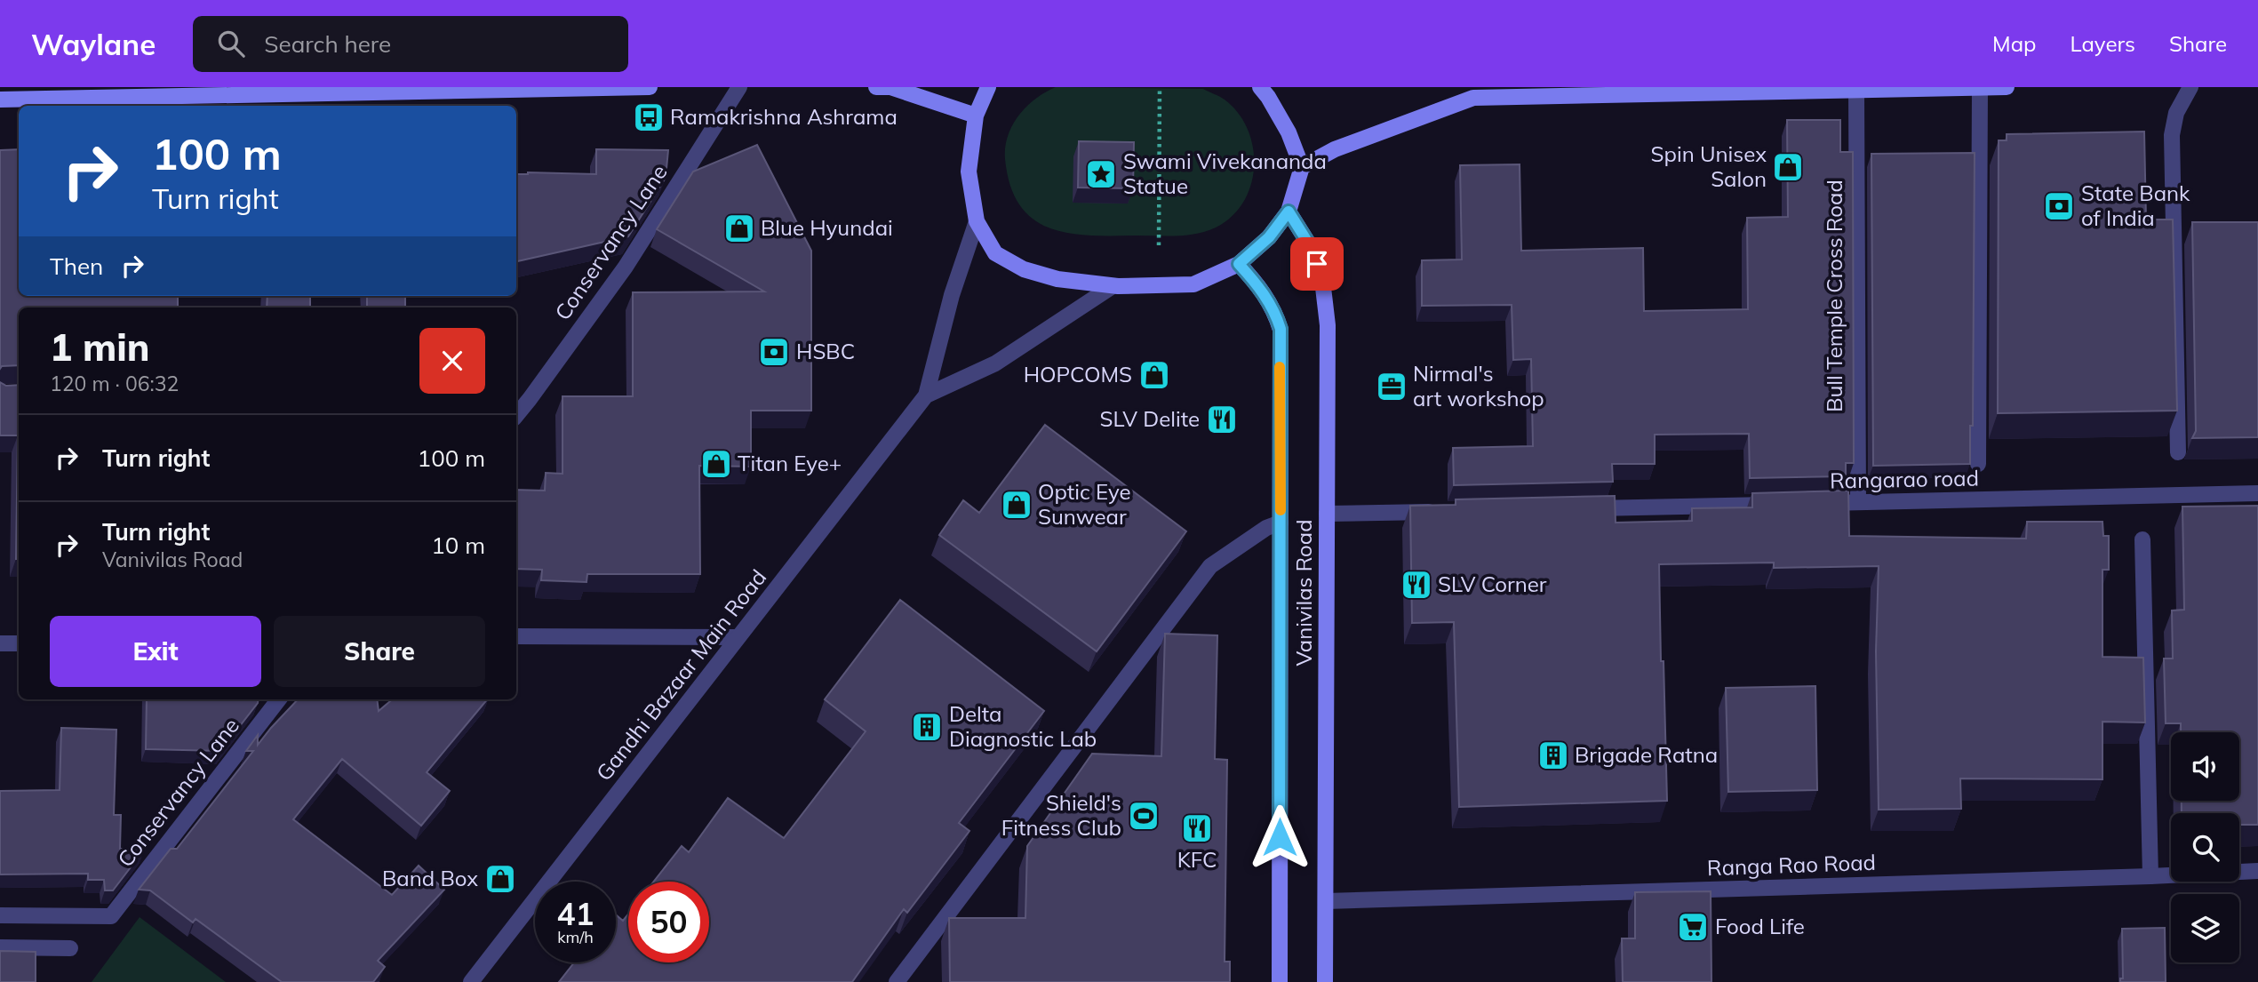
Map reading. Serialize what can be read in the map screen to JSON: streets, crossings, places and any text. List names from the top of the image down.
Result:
{
  "streets": {
    "main road": ["Vanivilas Road"],
    "street": [
      "Conservancy Lane",
      "Bull Temple Cross Road",
      "Rangarao road",
      "Gandhi Bazaar Main Road",
      "Ranga Rao Road"
    ]
  },
  "crossings": [
    ["Bull Temple Cross Road", "Rangarao road"],
    ["Vanivilas Road", "Ranga Rao Road"]
  ],
  "places": {
    "bus stop": ["Ramakrishna Ashrama"],
    "shop": [
      "Spin Unisex Salon",
      "Blue Hyundai",
      "HOPCOMS",
      "Titan Eye+",
      "Optic Eye Sunwear",
      "Band Box"
    ],
    "place": ["Swami Vivekananda Statue"],
    "bank": ["State Bank of India", "HSBC"],
    "office": ["Nirmal's art workshop"],
    "restaurant": ["SLV Delite", "SLV Corner", "KFC"],
    "building": ["Delta Diagnostic Lab", "Brigade Ratna"],
    "sports": ["Shield's Fitness Club"],
    "supermarket": ["Food Life"]
  },
  "page": {
    "header": "Waylane",
    "search": "Search here",
    "nav": ["Map", "Layers", "Share"],
    "turn": ["100 m", "Turn right"],
    "then": "Then",
    "heading": ["1 min", "120 m · 06:32"],
    "list": [
      {
        "name": "Turn right",
        "value": "100 m"
      },
      {
        "name": "Turn right",
        "note": "Vanivilas Road",
        "value": "10 m"
      }
    ],
    "buttons": ["Exit", "Share"],
    "speed": "41 km/h",
    "limit": "50"
  }
}
